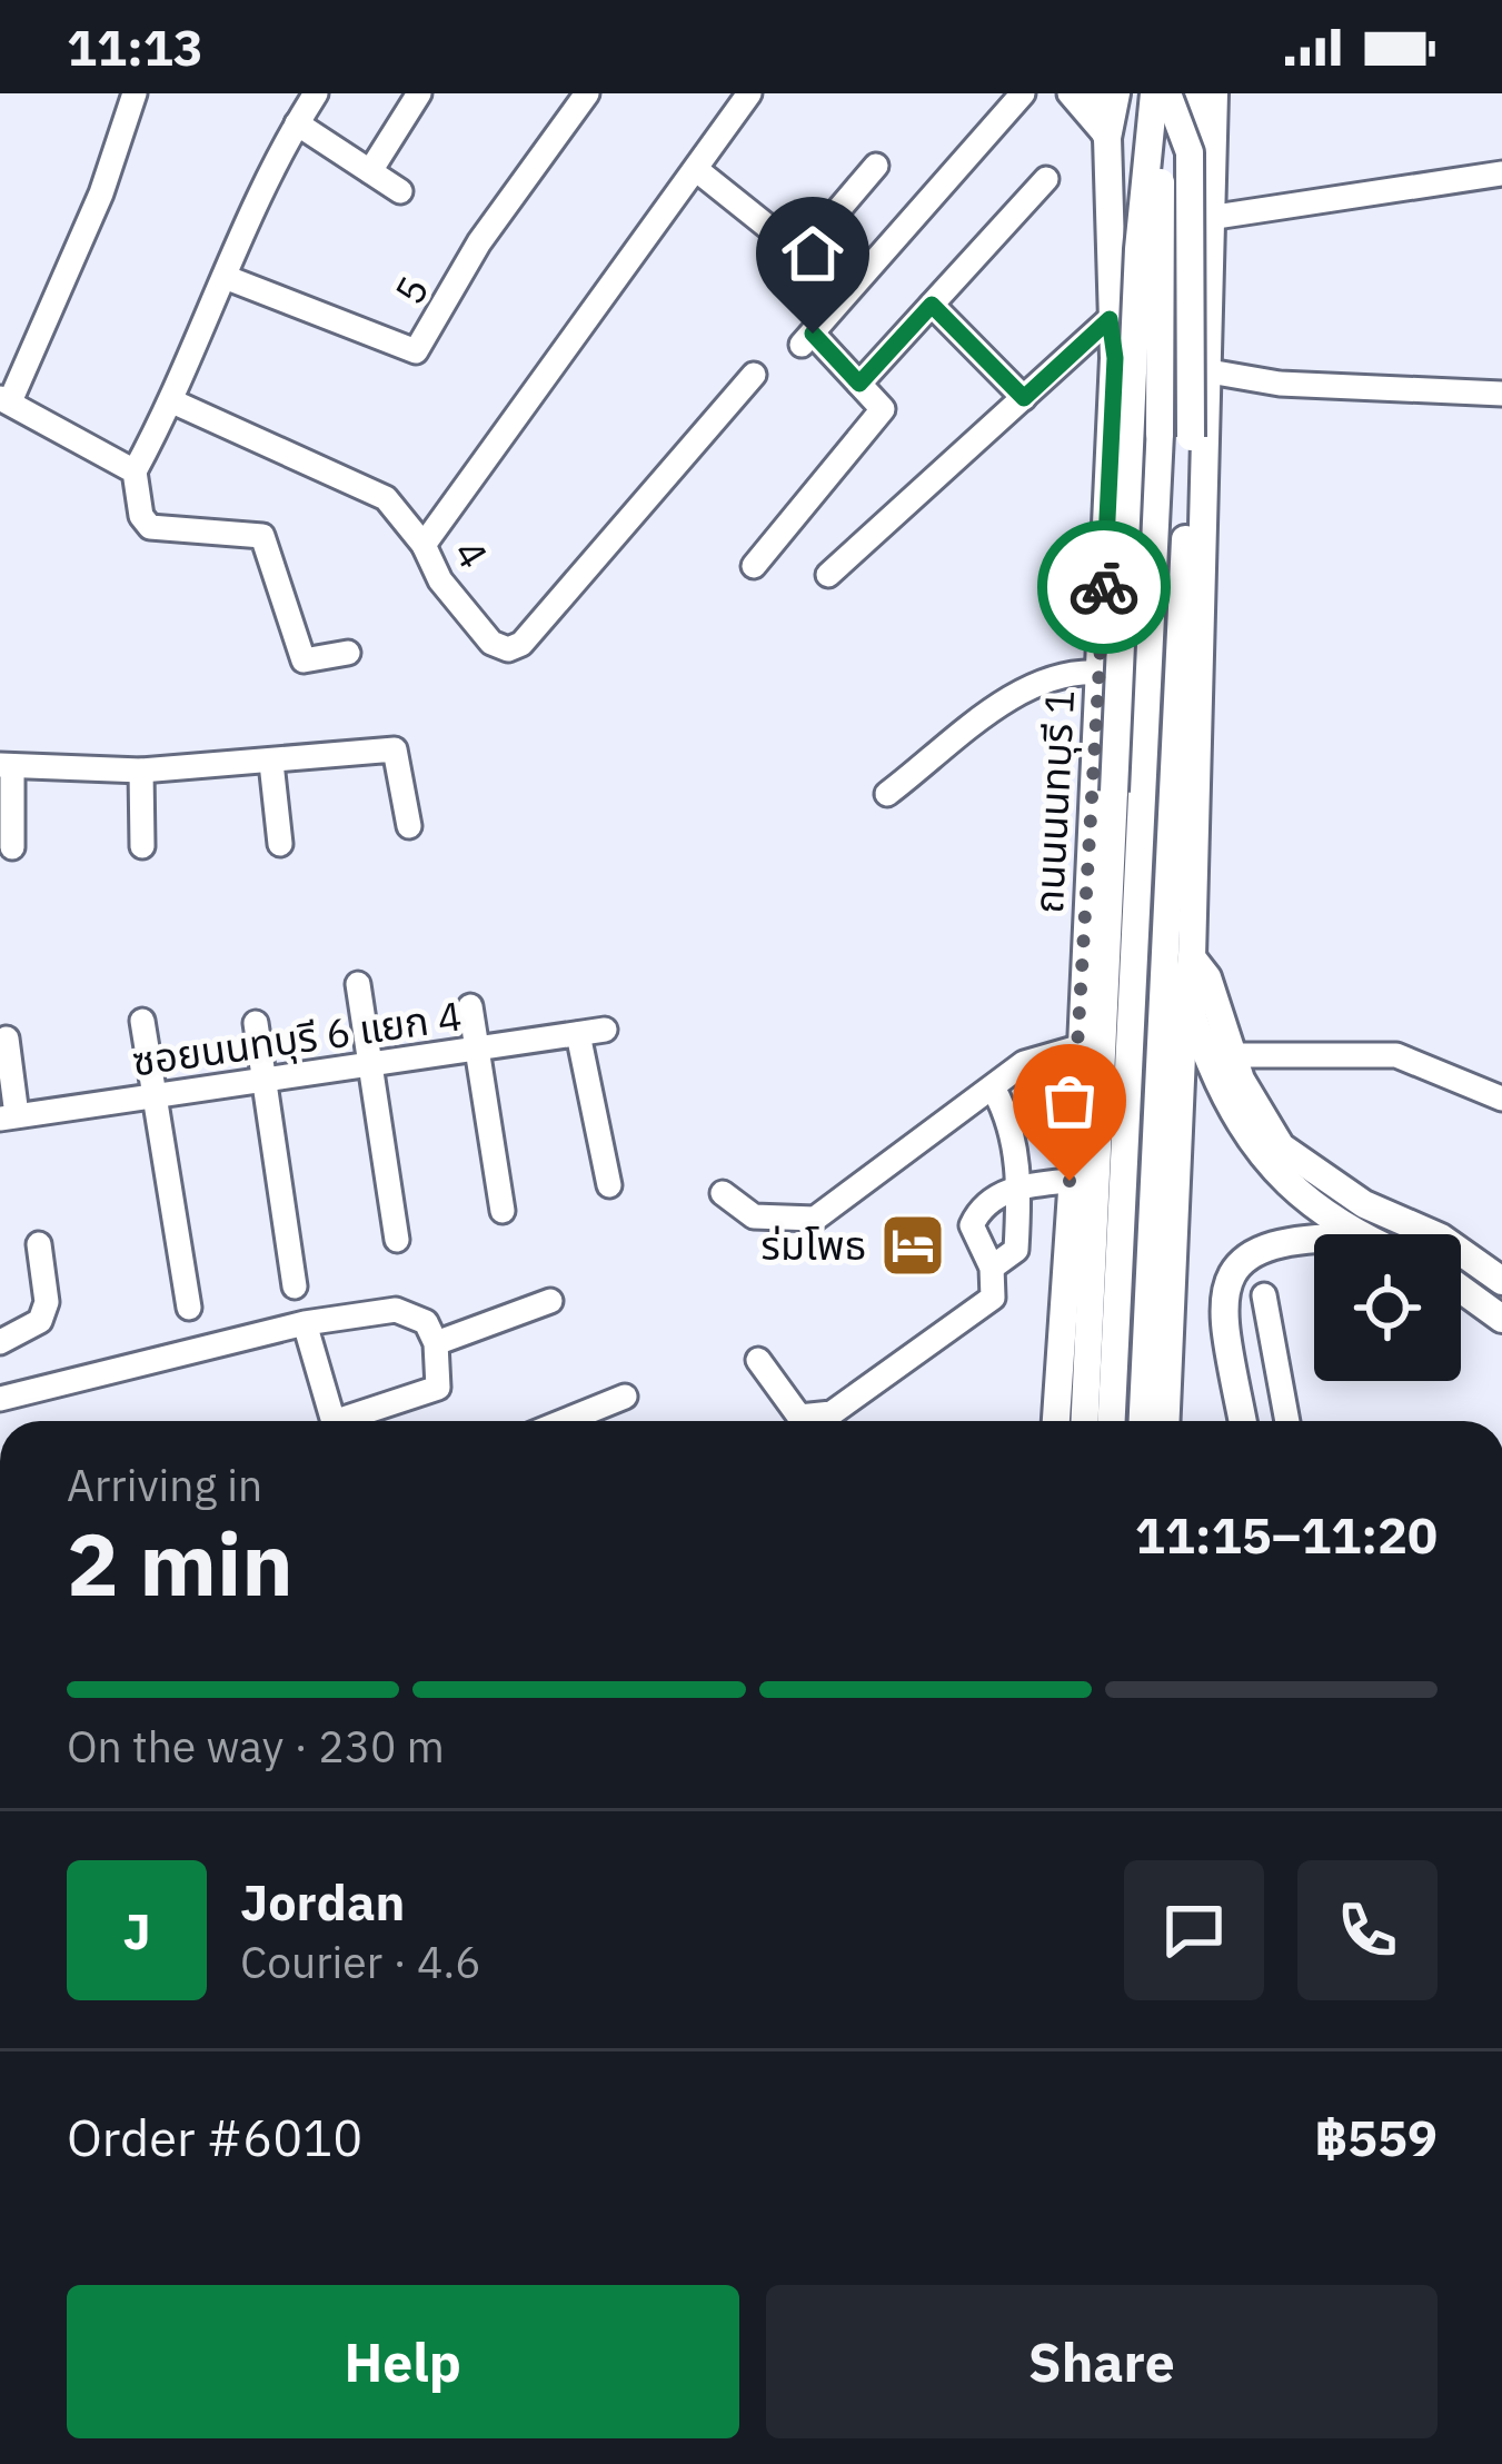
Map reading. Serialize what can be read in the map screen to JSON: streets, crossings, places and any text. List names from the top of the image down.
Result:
{
  "streets": {
    "main road": ["ถนนนนทบุรี 1"],
    "street": ["5", "4", "ซอยนนทบุรี 6 แยก 4"]
  },
  "places": {
    "hotel": ["ร่มโพธ"]
  },
  "page": {
    "status": "11:13",
    "heading": ["2 min", "Arriving in", "11:15–11:20"],
    "panel": [
      "Jordan",
      "Courier · 4.6",
      "Order #6010",
      "฿559"
    ],
    "bar": "On the way · 230 m",
    "round": "J",
    "buttons": ["Help", "Share"]
  }
}
